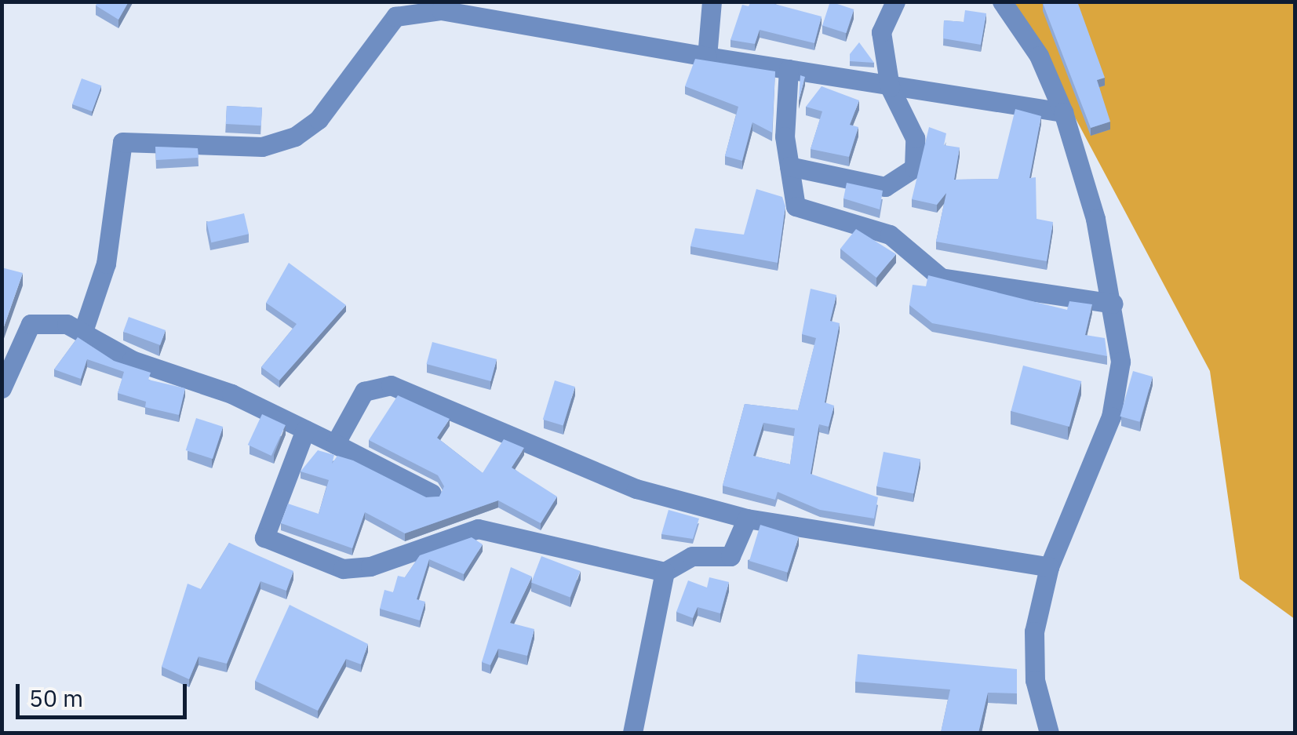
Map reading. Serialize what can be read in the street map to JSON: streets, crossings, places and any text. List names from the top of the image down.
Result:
{
  "scale_bar": "50 m"
}
